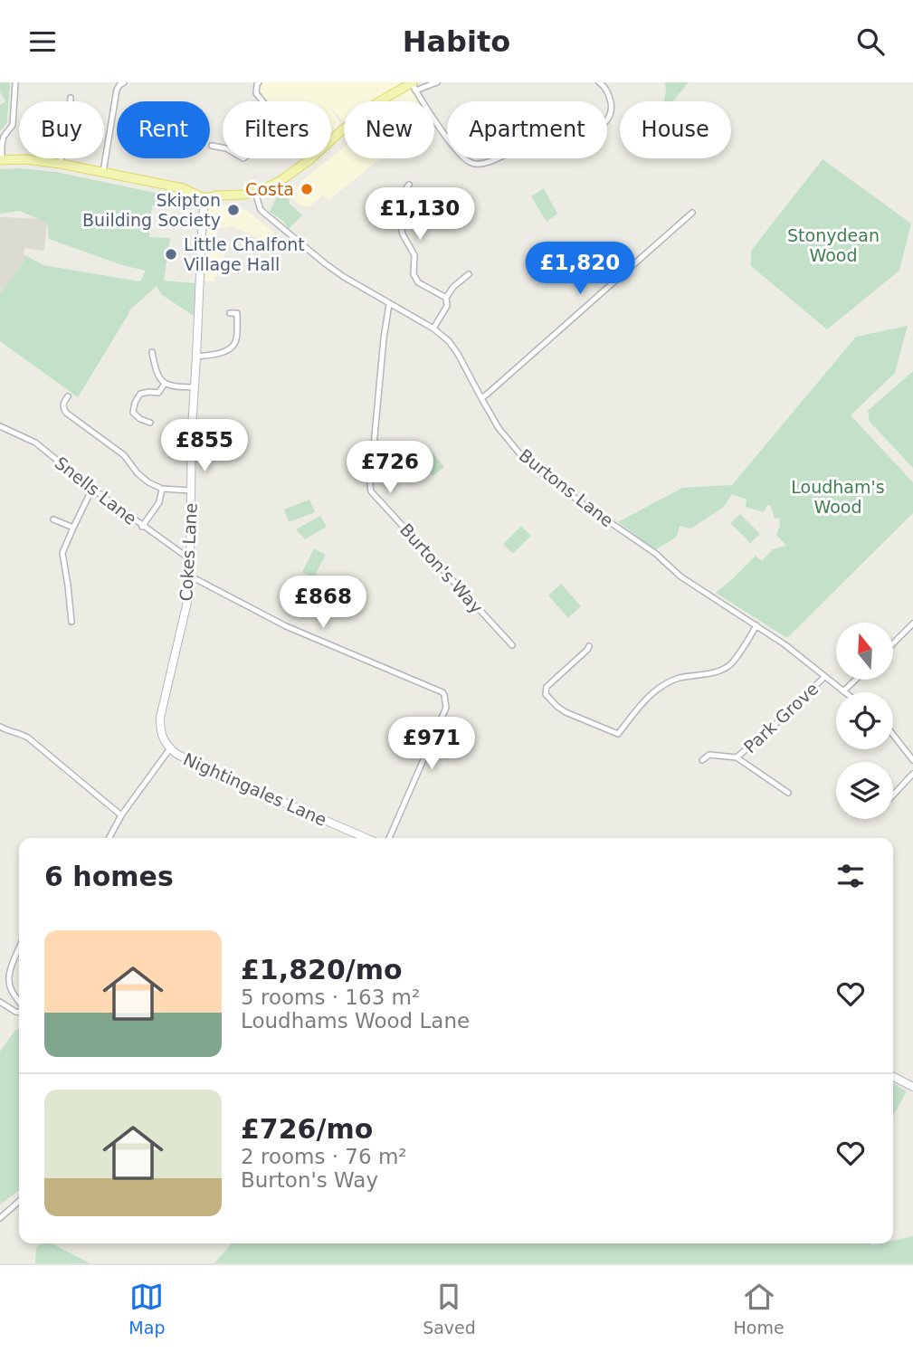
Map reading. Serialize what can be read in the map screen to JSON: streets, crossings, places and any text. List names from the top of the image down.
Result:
{
  "streets": {
    "main road": ["Cokes Lane", "Nightingales Lane"],
    "street": [
      "Burtons Lane",
      "Snells Lane",
      "Burton's Way",
      "Park Grove"
    ]
  },
  "crossings": [
    ["Burtons Lane", "Burton's Way"],
    ["Burtons Lane", "Park Grove"],
    ["Snells Lane", "Cokes Lane"],
    ["Cokes Lane", "Nightingales Lane"]
  ],
  "parks": ["Stonydean Wood", "Loudham's Wood"],
  "places": ["Costa", "Skipton Building Society", "Little Chalfont Village Hall"],
  "north": "top",
  "page": {
    "header": "Habito",
    "chip": [
      "Buy",
      "Rent",
      "Filters",
      "New",
      "Apartment",
      "House"
    ],
    "price": [
      "£1,130",
      "£1,820",
      "£855",
      "£726",
      "£868",
      "£971"
    ],
    "heading": "6 homes",
    "list": [
      {
        "name": "£1,820/mo",
        "note": "5 rooms · 163 m² · Loudhams Wood Lane"
      },
      {
        "name": "£726/mo",
        "note": "2 rooms · 76 m² · Burton's Way"
      }
    ],
    "tabs": ["Map", "Saved", "Home"]
  }
}
